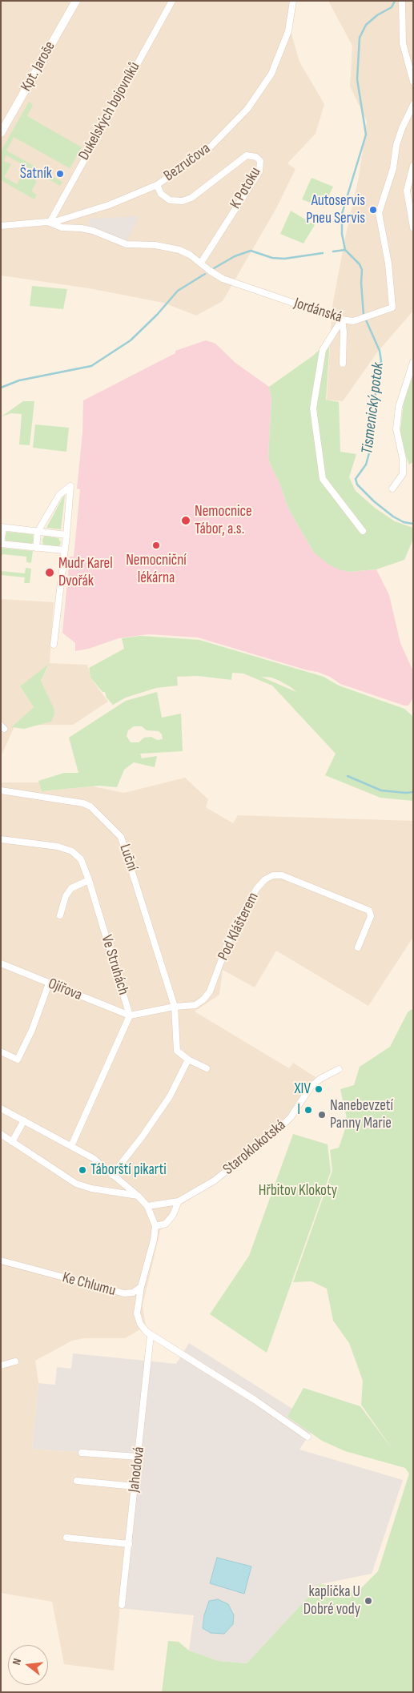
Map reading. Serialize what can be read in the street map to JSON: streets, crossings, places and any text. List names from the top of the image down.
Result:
{
  "streets": {
    "street": [
      "Kpt. Jaroše",
      "Dukelských bojovníků",
      "Bezručova",
      "K Potoku",
      "Jordánská",
      "Luční",
      "Pod Klášterem",
      "Ve Struhách",
      "Ojířova",
      "Staroklokotská",
      "Ke Chlumu",
      "Jahodová"
    ]
  },
  "crossings": [
    ["Dukelských bojovníků", "Bezručova"],
    ["Dukelských bojovníků", "Jordánská"],
    ["Bezručova", "K Potoku"],
    ["Bezručova", "Jordánská"],
    ["K Potoku", "Jordánská"],
    ["Luční", "Pod Klášterem"],
    ["Pod Klášterem", "Ve Struhách"],
    ["Pod Klášterem", "Ojířova"],
    ["Ve Struhách", "Ojířova"]
  ],
  "water": ["Tismenický potok"],
  "parks": ["Hřbitov Klokoty"],
  "places": [
    "Šatník",
    "Autoservis Pneu Servis",
    "Nemocnice Tábor, a.s.",
    "Nemocniční lékárna",
    "Mudr Karel Dvořák",
    "XIV",
    "I",
    "Nanebevzetí Panny Marie",
    "Táborští pikarti",
    "kaplička U Dobré vody"
  ],
  "north": "left"
}
